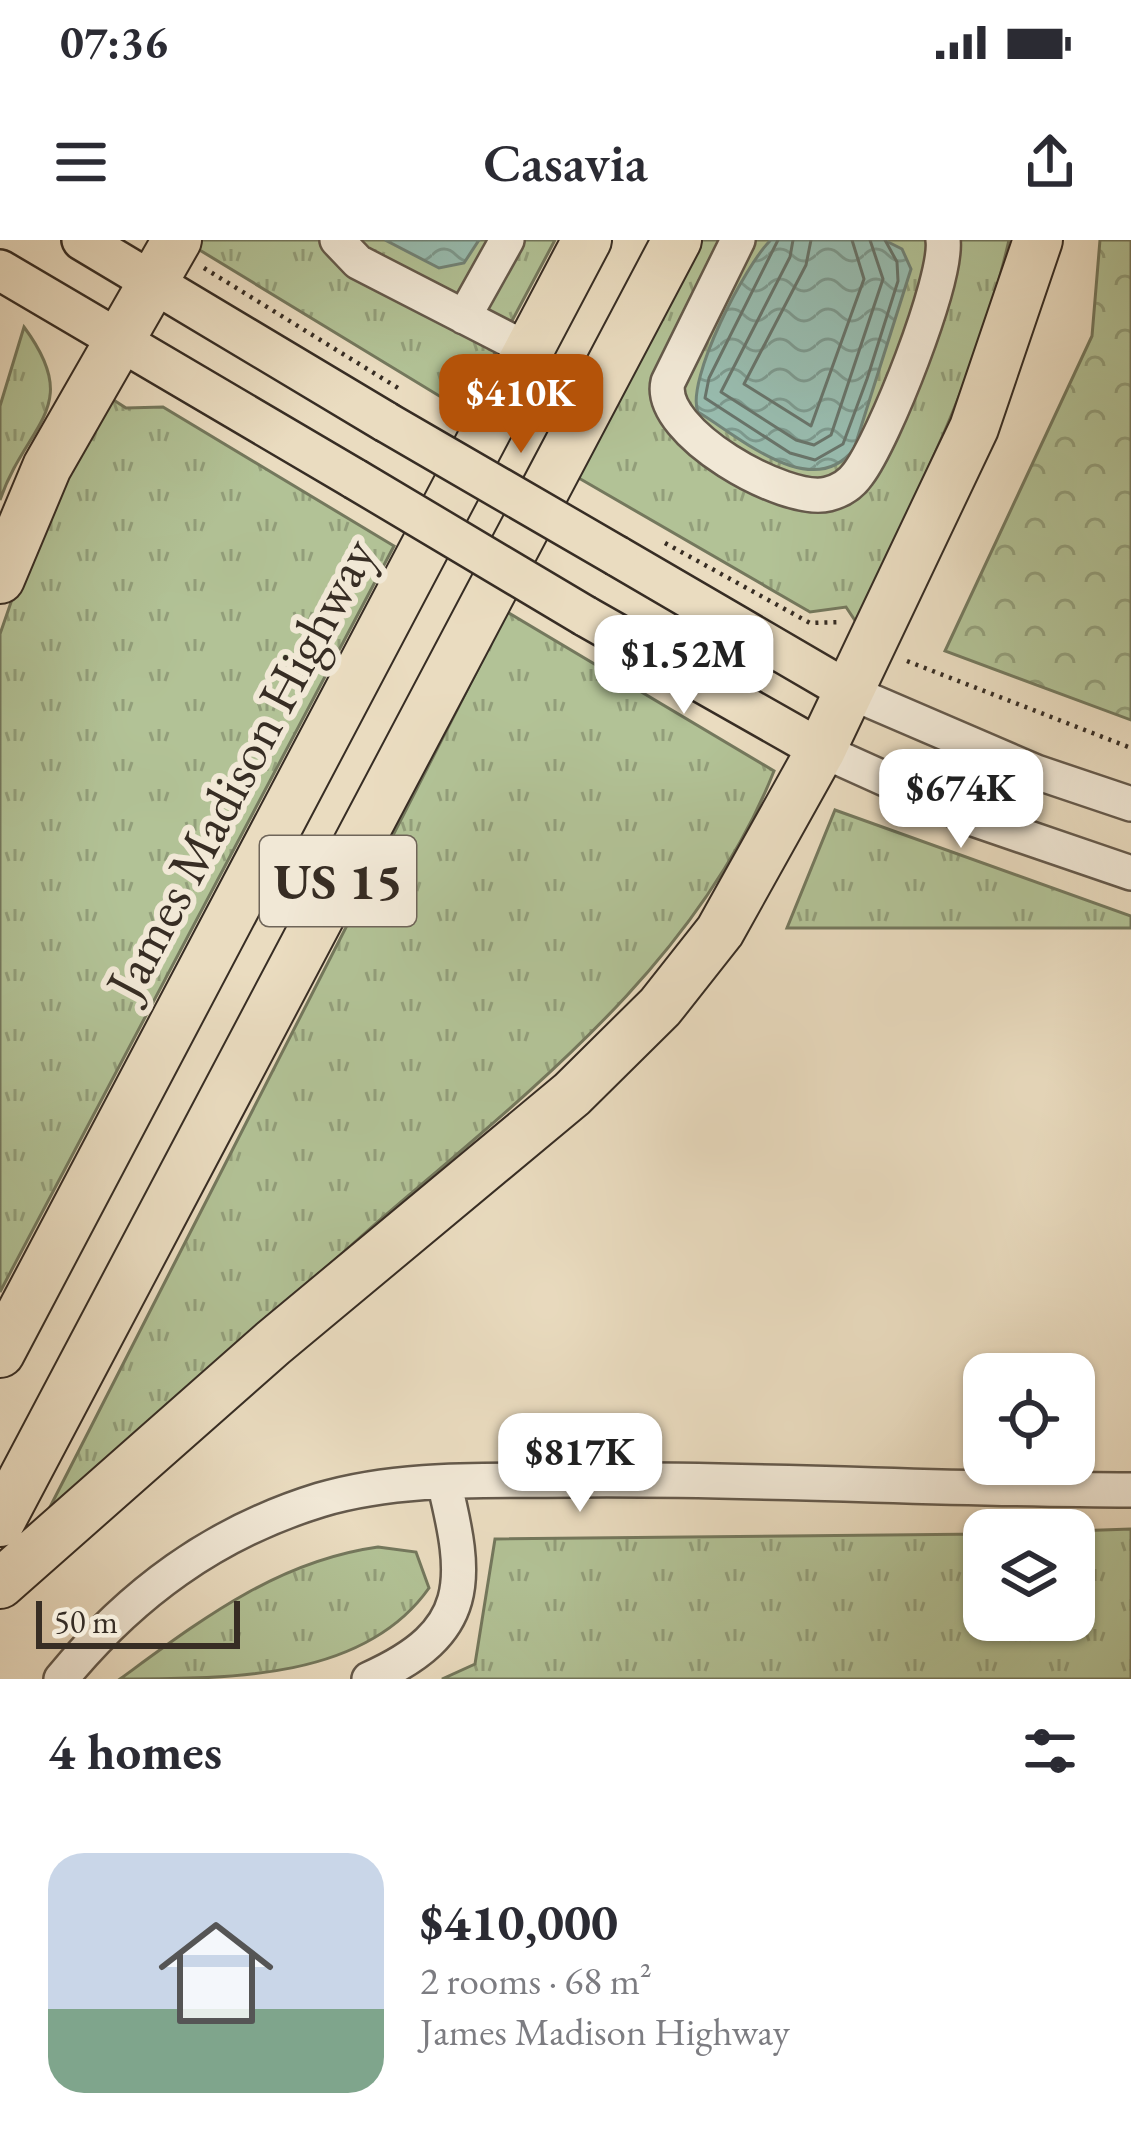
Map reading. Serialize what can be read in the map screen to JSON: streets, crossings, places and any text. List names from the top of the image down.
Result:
{
  "streets": {
    "highway": ["James Madison Highway", "US 15"]
  },
  "scale_bar": "50 m",
  "page": {
    "status": "07:36",
    "header": "Casavia",
    "price": [
      "$410K",
      "$1.52M",
      "$674K",
      "$817K"
    ],
    "scale": "50 m",
    "heading": "4 homes",
    "list": [
      {
        "name": "$410,000",
        "note": "2 rooms · 68 m² · James Madison Highway"
      }
    ]
  }
}
